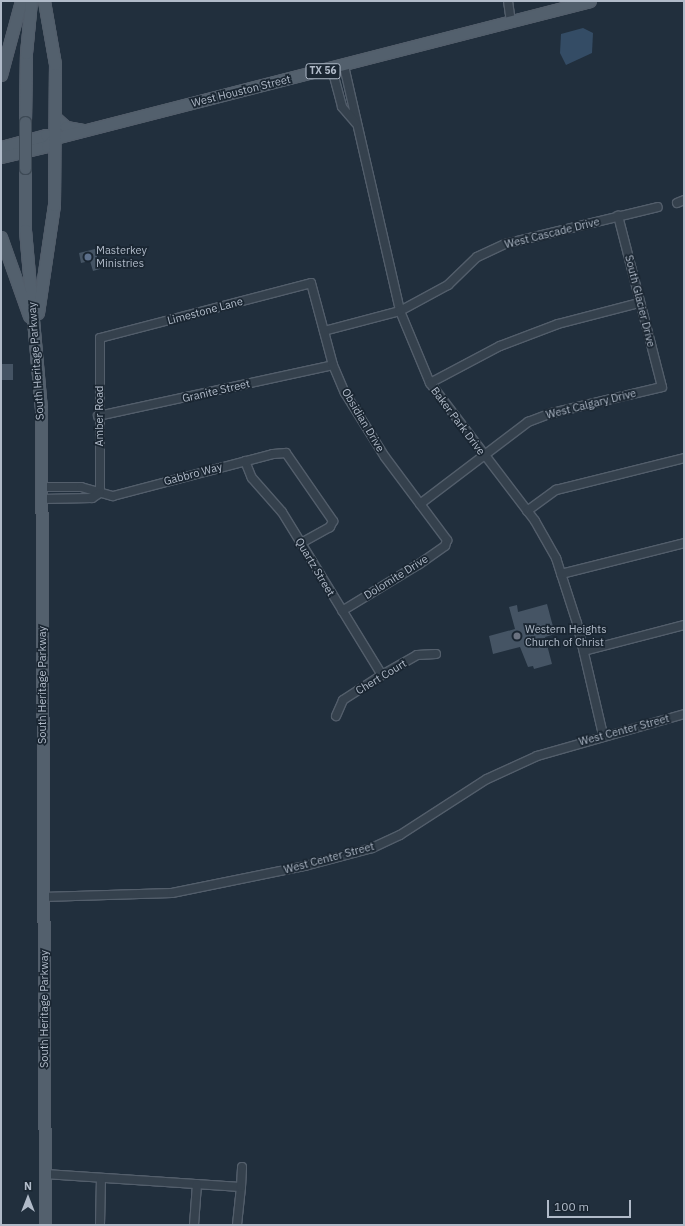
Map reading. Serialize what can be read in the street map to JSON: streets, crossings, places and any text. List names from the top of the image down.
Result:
{
  "streets": {
    "main road": ["TX 56", "West Houston Street", "South Heritage Parkway"],
    "street": [
      "West Cascade Drive",
      "South Glacier Drive",
      "Limestone Lane",
      "Granite Street",
      "West Calgary Drive",
      "Amber Road",
      "Obsidian Drive",
      "Baker Park Drive",
      "Gabbro Way",
      "Quartz Street",
      "Dolomite Drive",
      "Chert Court",
      "West Center Street"
    ]
  },
  "crossings": [
    ["West Houston Street", "Baker Park Drive"],
    ["West Cascade Drive", "South Glacier Drive"],
    ["West Cascade Drive", "Obsidian Drive"],
    ["West Cascade Drive", "Baker Park Drive"],
    ["South Glacier Drive", "West Calgary Drive"],
    ["Limestone Lane", "Amber Road"],
    ["Limestone Lane", "Obsidian Drive"],
    ["South Heritage Parkway", "Gabbro Way"],
    ["South Heritage Parkway", "West Center Street"],
    ["Granite Street", "Amber Road"],
    ["Granite Street", "Obsidian Drive"],
    ["West Calgary Drive", "Obsidian Drive"],
    ["West Calgary Drive", "Baker Park Drive"],
    ["Amber Road", "Gabbro Way"],
    ["Obsidian Drive", "Dolomite Drive"],
    ["Baker Park Drive", "West Center Street"],
    ["Gabbro Way", "Quartz Street"],
    ["Quartz Street", "Dolomite Drive"],
    ["Quartz Street", "Chert Court"]
  ],
  "places": ["Masterkey Ministries", "Western Heights Church of Christ"],
  "scale_bar": "100 m",
  "north": "top"
}
